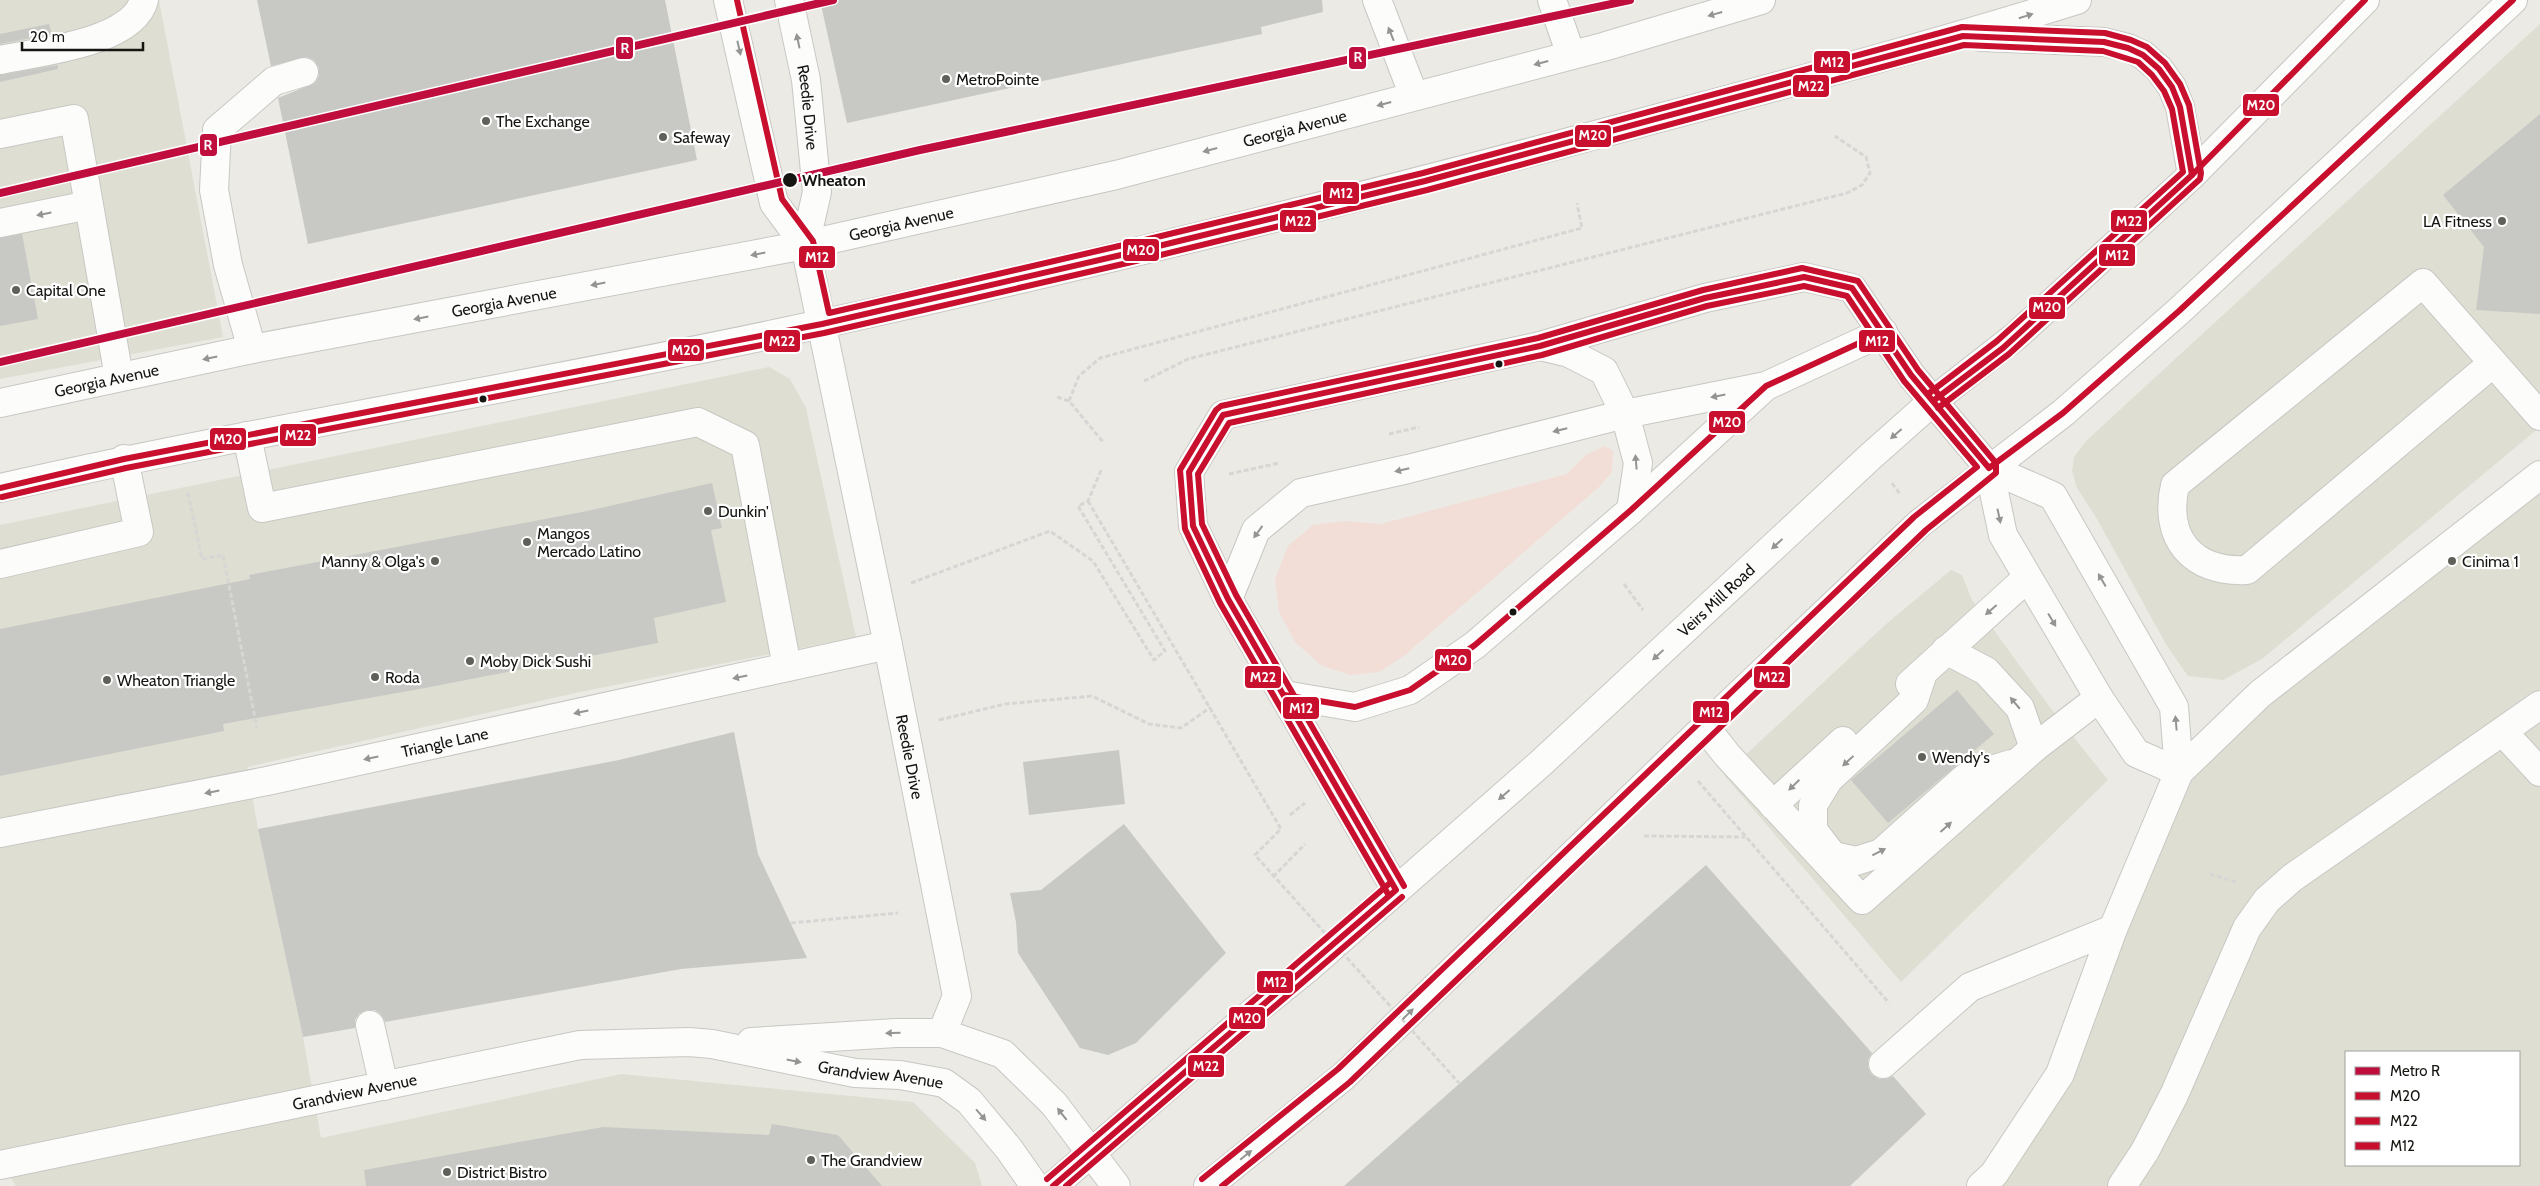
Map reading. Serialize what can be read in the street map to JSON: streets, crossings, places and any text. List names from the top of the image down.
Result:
{
  "streets": {
    "main road": [
      "Reedie Drive",
      "Georgia Avenue",
      "Veirs Mill Road",
      "Triangle Lane",
      "Grandview Avenue"
    ]
  },
  "crossings": [
    ["Reedie Drive", "Georgia Avenue"],
    ["Reedie Drive", "Triangle Lane"],
    ["Reedie Drive", "Grandview Avenue"]
  ],
  "one_way": ["Triangle Lane"],
  "places": [
    "MetroPointe",
    "The Exchange",
    "Safeway",
    "Wheaton",
    "LA Fitness",
    "Capital One",
    "Dunkin'",
    "Mangos Mercado Latino",
    "Manny & Olga's",
    "Cinima 1",
    "Moby Dick Sushi",
    "Roda",
    "Wheaton Triangle",
    "Wendy's",
    "The Grandview",
    "District Bistro"
  ],
  "lines": [
    "metro line R",
    "transit line M20",
    "transit line M12",
    "transit line M22"
  ],
  "legend": [
    "Metro R",
    "M20",
    "M22",
    "M12"
  ],
  "scale_bar": "20 m"
}
